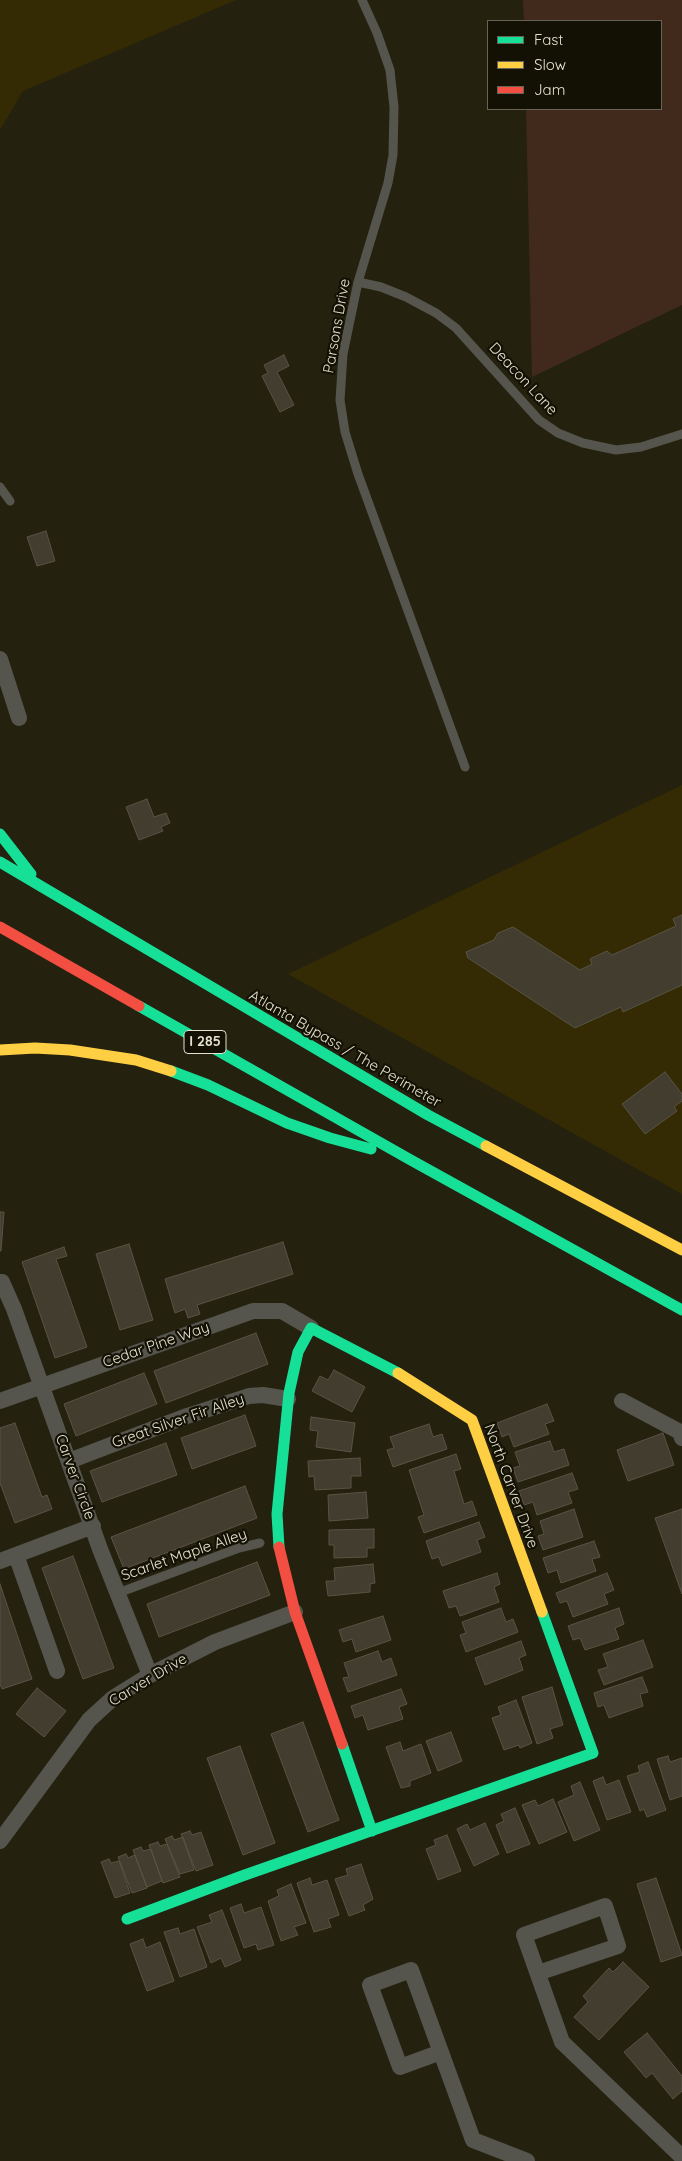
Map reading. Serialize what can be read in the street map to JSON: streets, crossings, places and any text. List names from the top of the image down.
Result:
{
  "streets": {
    "main road": ["I 285", "Atlanta Bypass / The Perimeter", "North Carver Drive"],
    "street": [
      "Cedar Pine Way",
      "Great Silver Fir Alley",
      "Carver Circle",
      "Carver Drive"
    ],
    "lane": ["Parsons Drive", "Deacon Lane", "Scarlet Maple Alley"]
  },
  "crossings": [
    ["Parsons Drive", "Deacon Lane"],
    ["Cedar Pine Way", "Carver Circle"],
    ["Cedar Pine Way", "North Carver Drive"],
    ["Great Silver Fir Alley", "Carver Circle"],
    ["Carver Circle", "Scarlet Maple Alley"],
    ["Carver Circle", "Carver Drive"]
  ],
  "legend": ["Fast", "Slow", "Jam"]
}
